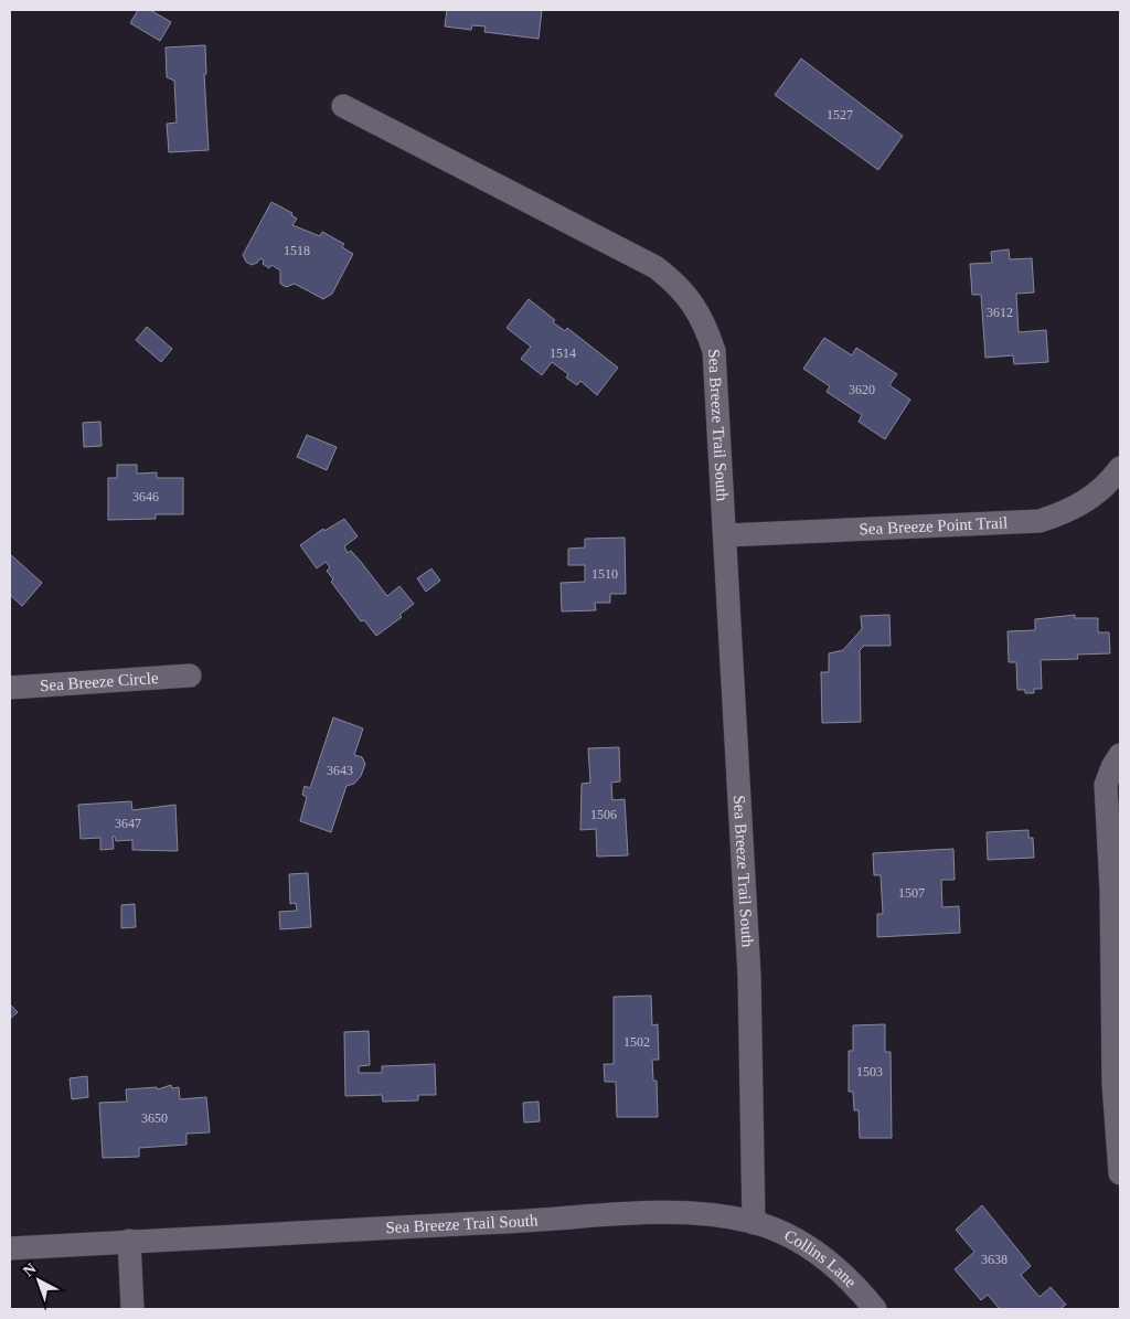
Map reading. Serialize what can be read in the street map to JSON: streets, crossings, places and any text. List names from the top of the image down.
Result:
{
  "streets": {
    "street": [
      "Sea Breeze Trail South",
      "Sea Breeze Point Trail",
      "Sea Breeze Circle",
      "Collins Lane"
    ]
  },
  "crossings": [
    ["Sea Breeze Trail South", "Sea Breeze Point Trail"],
    ["Sea Breeze Trail South", "Collins Lane"]
  ],
  "house_numbers": [
    "1527",
    "1518",
    "3612",
    "1514",
    "3620",
    "3646",
    "1510",
    "3643",
    "1506",
    "3647",
    "1507",
    "1502",
    "1503",
    "3650",
    "3638"
  ],
  "north": "top left"
}
